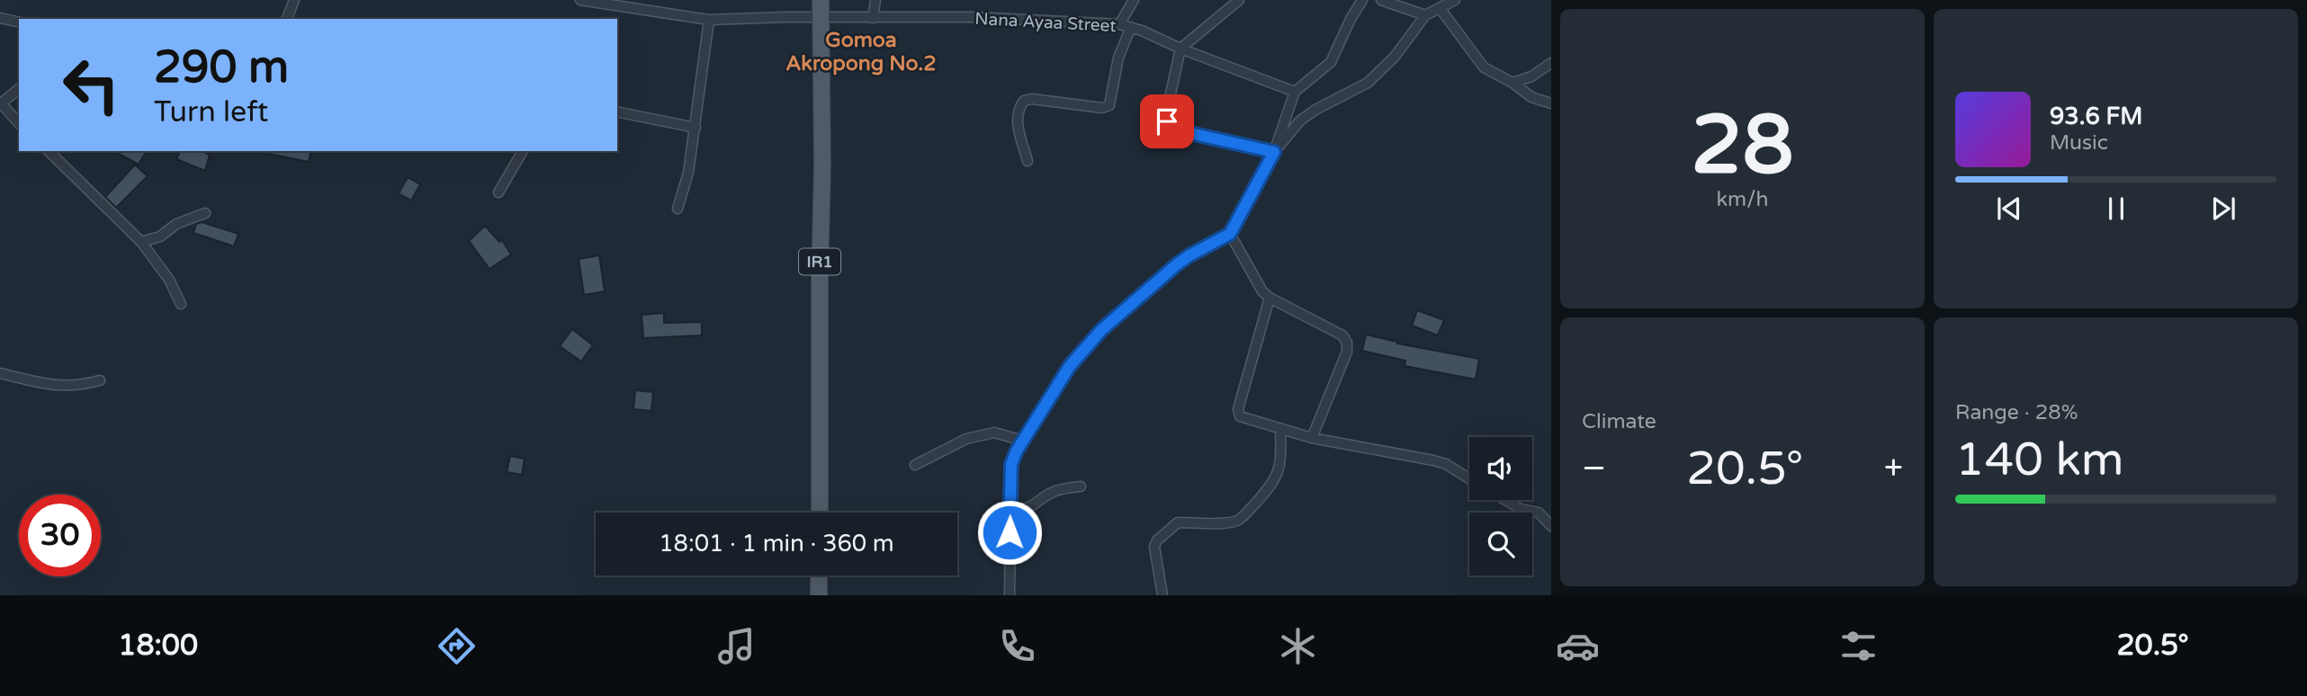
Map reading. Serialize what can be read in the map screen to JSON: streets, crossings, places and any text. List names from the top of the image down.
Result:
{
  "streets": {
    "main road": ["IR1"],
    "street": ["Nana Ayaa Street"]
  },
  "crossings": [
    ["Nana Ayaa Street", "IR1"]
  ],
  "districts": ["Gomoa Akropong No.2"],
  "page": {
    "tile": [
      ["28", "km/h"],
      "Climate",
      ["Range · 28%", "140 km"]
    ],
    "turn": ["290 m", "Turn left"],
    "song": ["93.6 FM", "Music"],
    "heat": ["−", "20.5°", "+"],
    "limit": "30",
    "trip": "18:01 · 1 min · 360 m",
    "tabs": ["18:00", "20.5°"]
  }
}
